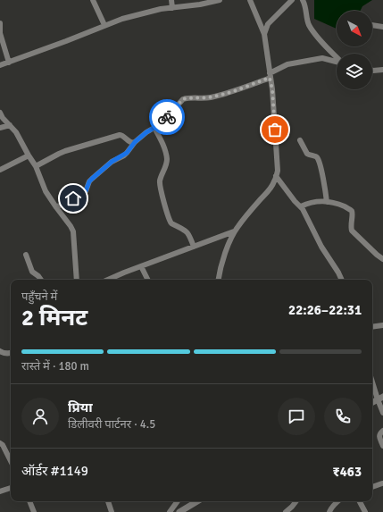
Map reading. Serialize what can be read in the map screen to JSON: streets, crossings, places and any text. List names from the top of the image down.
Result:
{
  "north": "bottom right",
  "page": {
    "heading": ["2 मिनट", "पहुँचने में", "22:26–22:31"],
    "panel": [
      "प्रिया",
      "डिलीवरी पार्टनर · 4.5",
      "ऑर्डर #1149",
      "₹463"
    ],
    "bar": "रास्ते में · 180 m"
  }
}
